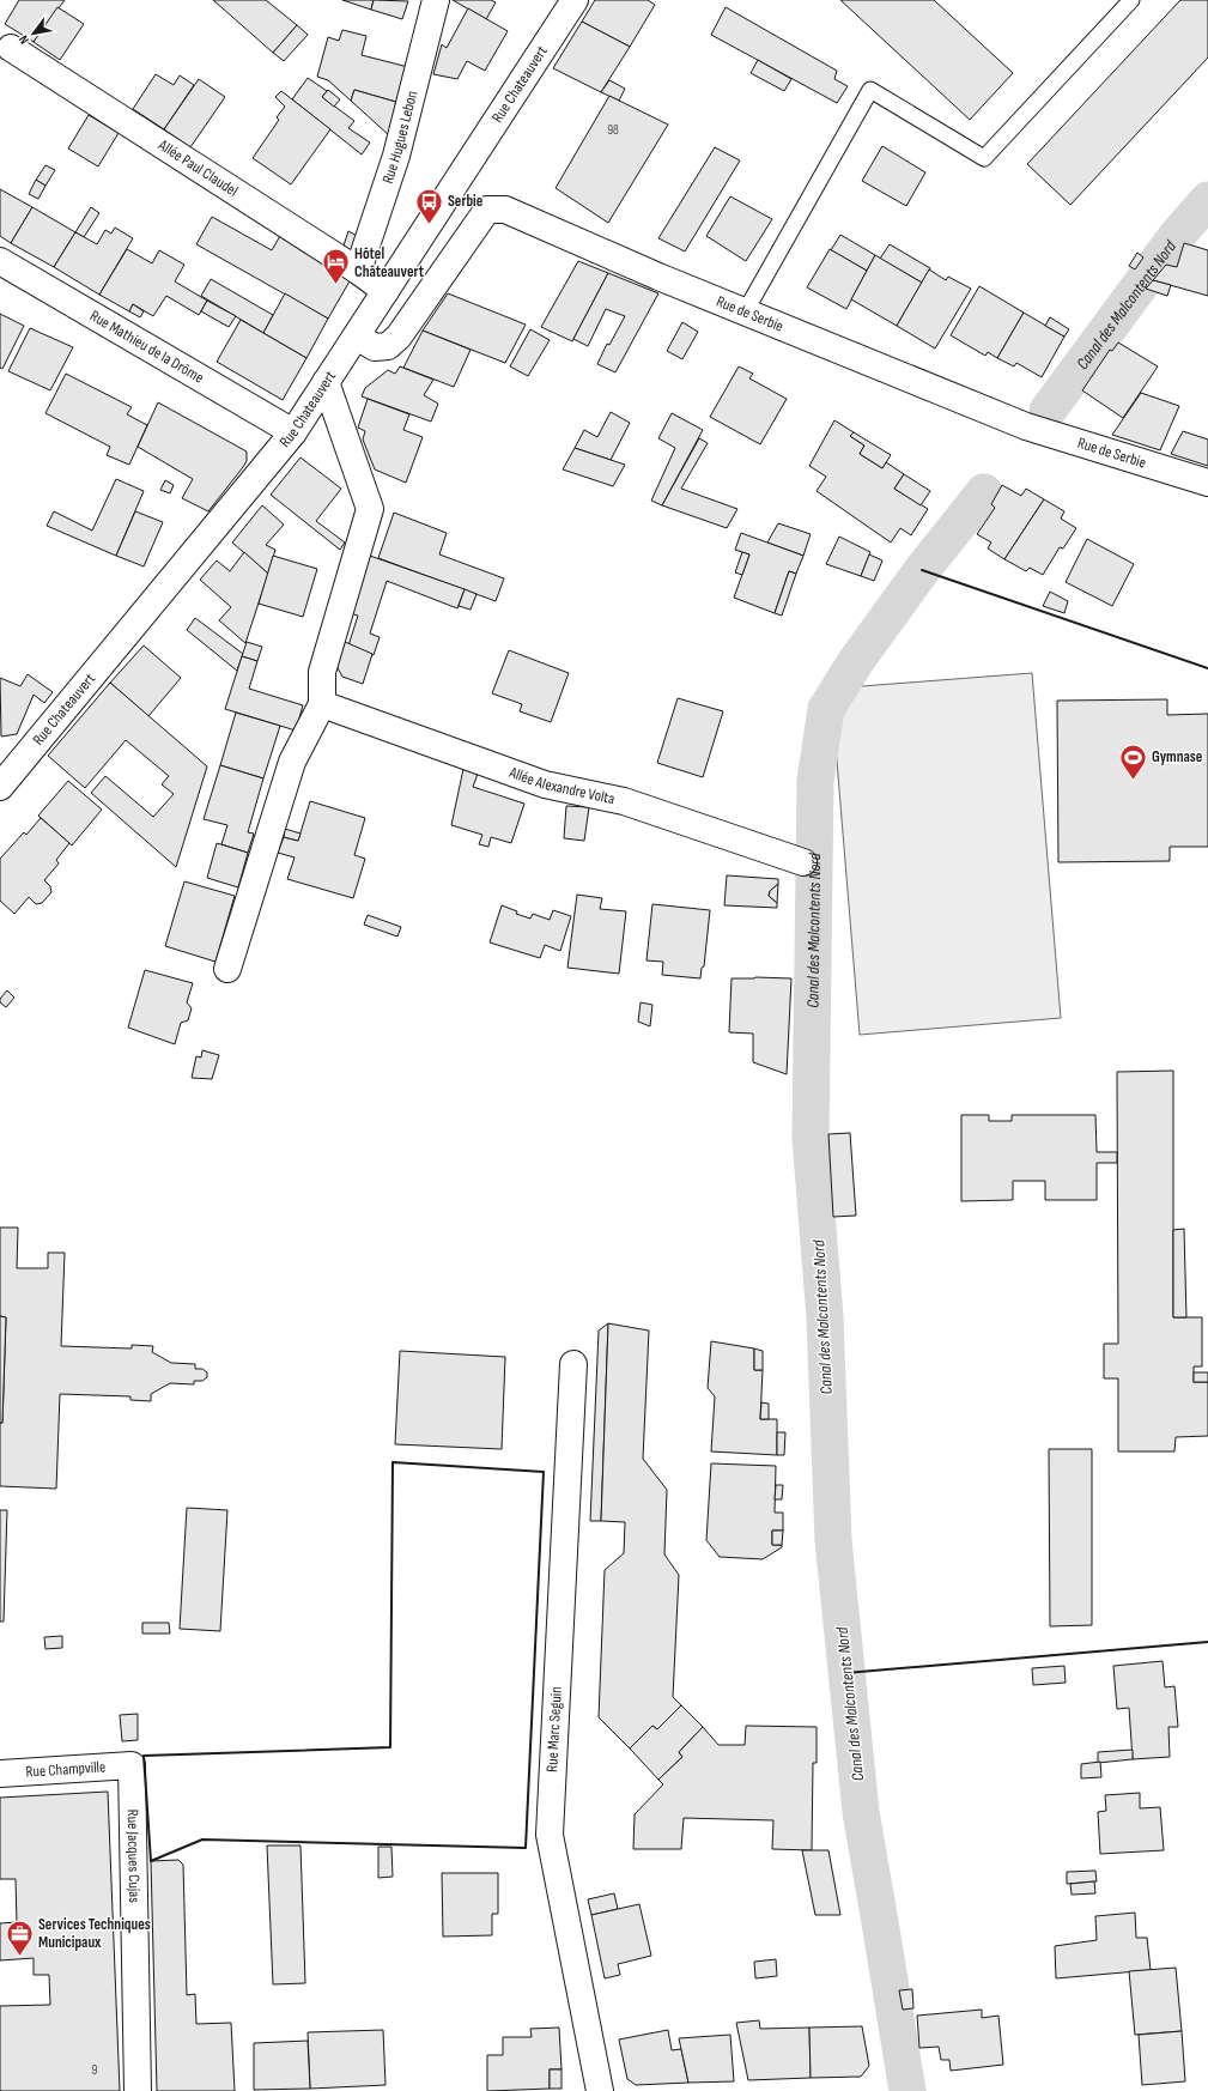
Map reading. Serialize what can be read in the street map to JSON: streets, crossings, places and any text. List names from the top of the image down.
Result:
{
  "streets": {
    "street": [
      "Rue Chateauvert",
      "Rue Hugues Lebon",
      "Allée Paul Claudel",
      "Rue de Serbie",
      "Rue Mathieu de la Drôme",
      "Allée Alexandre Volta",
      "Rue Marc Seguin",
      "Rue Champville",
      "Rue Jacques Cujas"
    ]
  },
  "crossings": [
    ["Rue Chateauvert", "Allée Paul Claudel"],
    ["Rue Chateauvert", "Rue de Serbie"],
    ["Rue Chateauvert", "Rue Mathieu de la Drôme"],
    ["Rue Hugues Lebon", "Allée Paul Claudel"],
    ["Rue Champville", "Rue Jacques Cujas"]
  ],
  "water": ["Canal des Malcontents Nord"],
  "places": {
    "bus stop": ["Serbie"],
    "hotel": ["Hôtel Châteauvert"],
    "sports": ["Gymnase"],
    "office": ["Services Techniques Municipaux"]
  },
  "house_numbers": ["98", "9"],
  "north": "bottom left"
}
